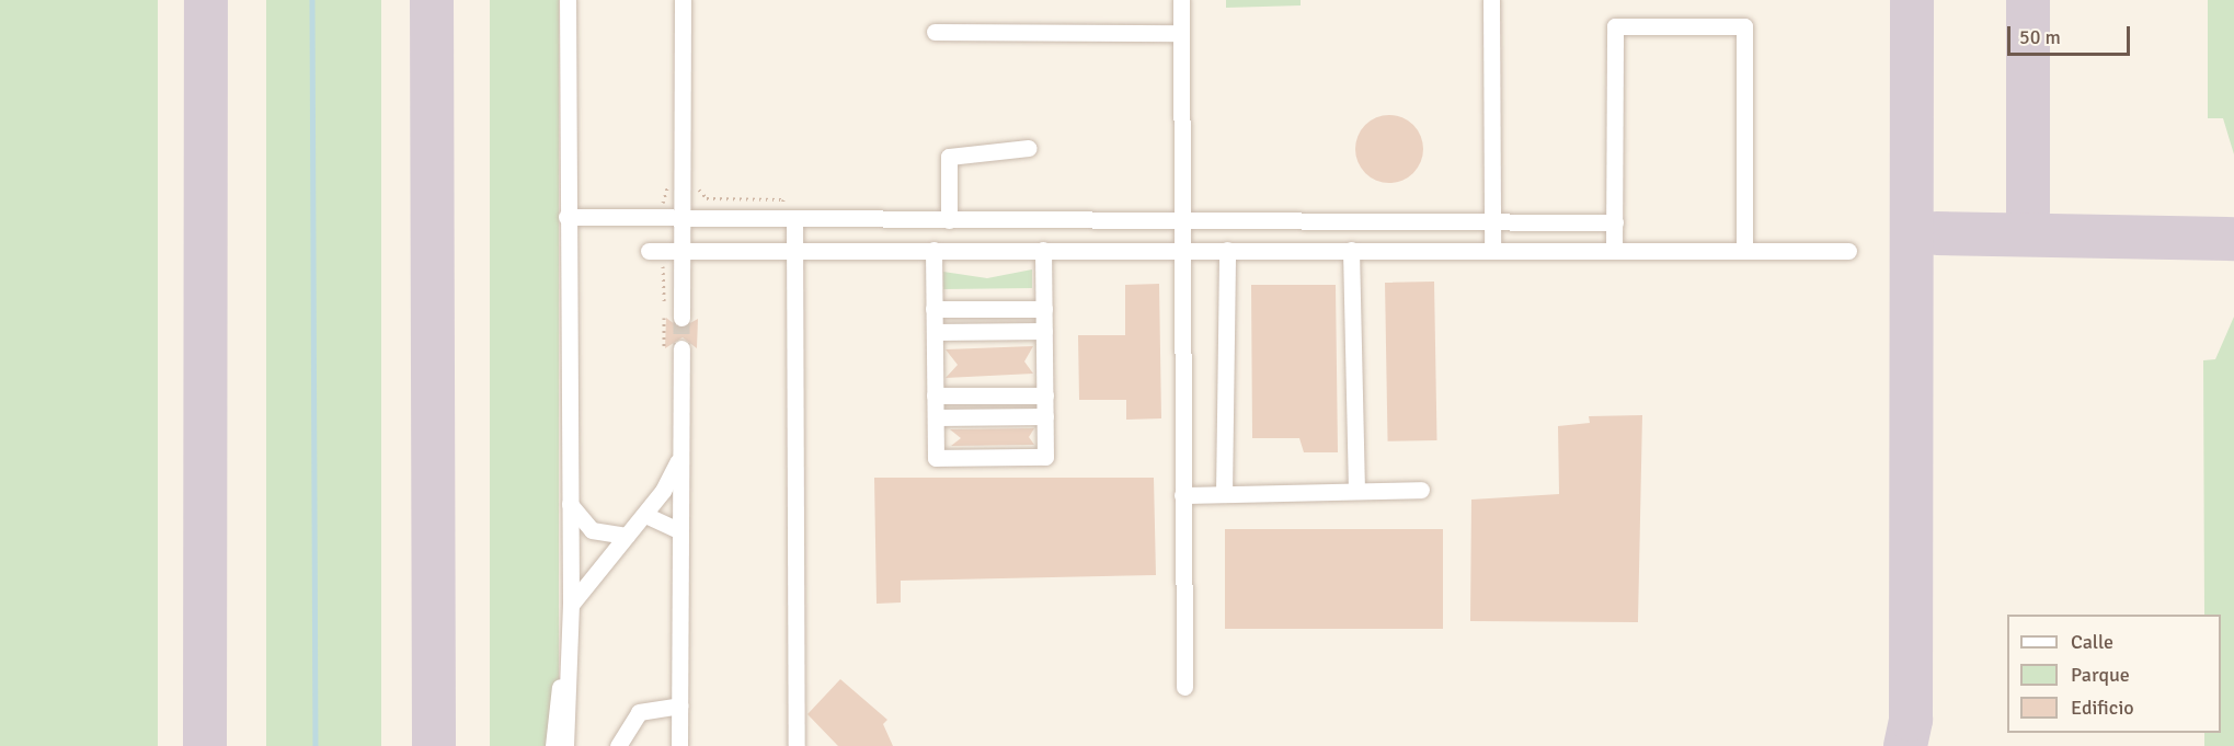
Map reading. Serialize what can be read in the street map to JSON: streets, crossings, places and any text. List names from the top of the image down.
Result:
{
  "legend": ["Calle", "Parque", "Edificio"],
  "scale_bar": "50 m"
}
